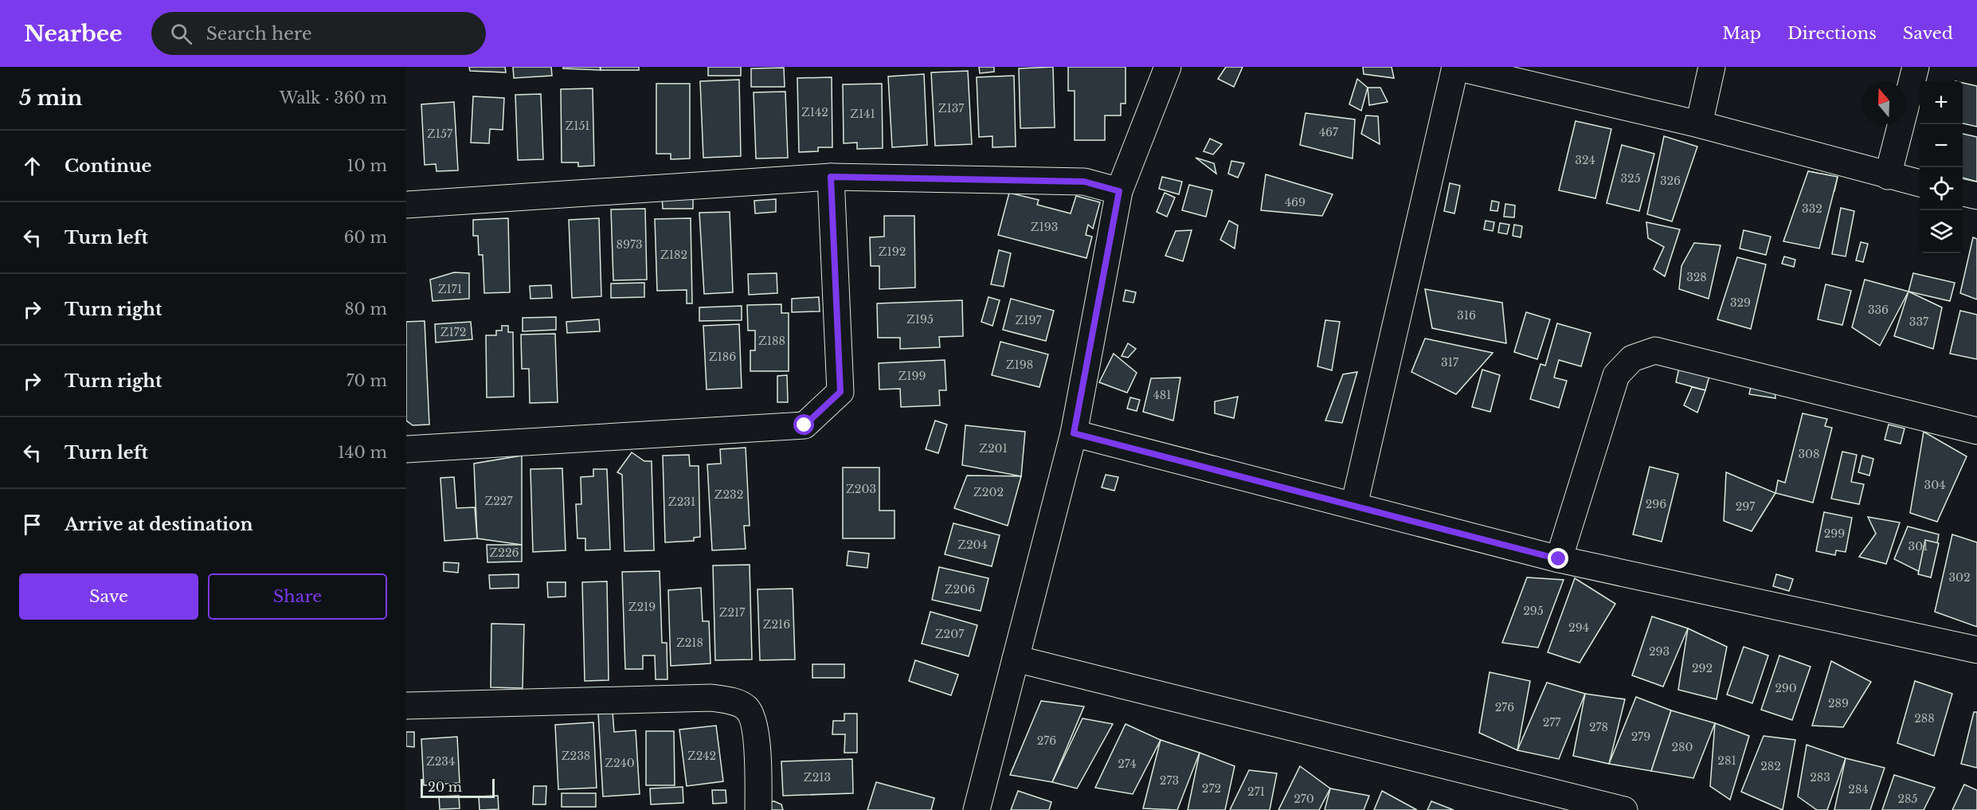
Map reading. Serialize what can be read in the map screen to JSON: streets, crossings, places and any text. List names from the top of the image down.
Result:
{
  "house_numbers": [
    "Z137",
    "Z142",
    "Z141",
    "Z151",
    "467",
    "Z157",
    "324",
    "325",
    "326",
    "469",
    "332",
    "Z193",
    "8973",
    "Z192",
    "Z182",
    "328",
    "Z171",
    "329",
    "336",
    "316",
    "Z195",
    "Z197",
    "337",
    "Z172",
    "Z188",
    "Z186",
    "317",
    "Z198",
    "Z199",
    "481",
    "Z201",
    "308",
    "304",
    "Z203",
    "Z202",
    "Z232",
    "Z227",
    "Z231",
    "296",
    "297",
    "299",
    "Z204",
    "301",
    "Z226",
    "302",
    "Z206",
    "Z219",
    "295",
    "Z217",
    "Z216",
    "294",
    "Z207",
    "Z218",
    "293",
    "292",
    "290",
    "289",
    "276",
    "288",
    "277",
    "278",
    "279",
    "276",
    "280",
    "Z238",
    "Z242",
    "281",
    "Z234",
    "Z240",
    "274",
    "282",
    "Z213",
    "283",
    "273",
    "272",
    "284",
    "271",
    "270",
    "285"
  ],
  "scale_bar": "20 m",
  "north": "top",
  "page": {
    "header": "Nearbee",
    "search": "Search here",
    "nav": ["Map", "Directions", "Saved"],
    "heading": ["5 min", "Walk · 360 m"],
    "map_buttons": ["+", "−"],
    "list": [
      ["Continue", "10 m"],
      ["Turn left", "60 m"],
      ["Turn right", "80 m"],
      ["Turn right", "70 m"],
      ["Turn left", "140 m"],
      "Arrive at destination"
    ],
    "buttons": ["Save", "Share"],
    "scale": "20 m"
  }
}
